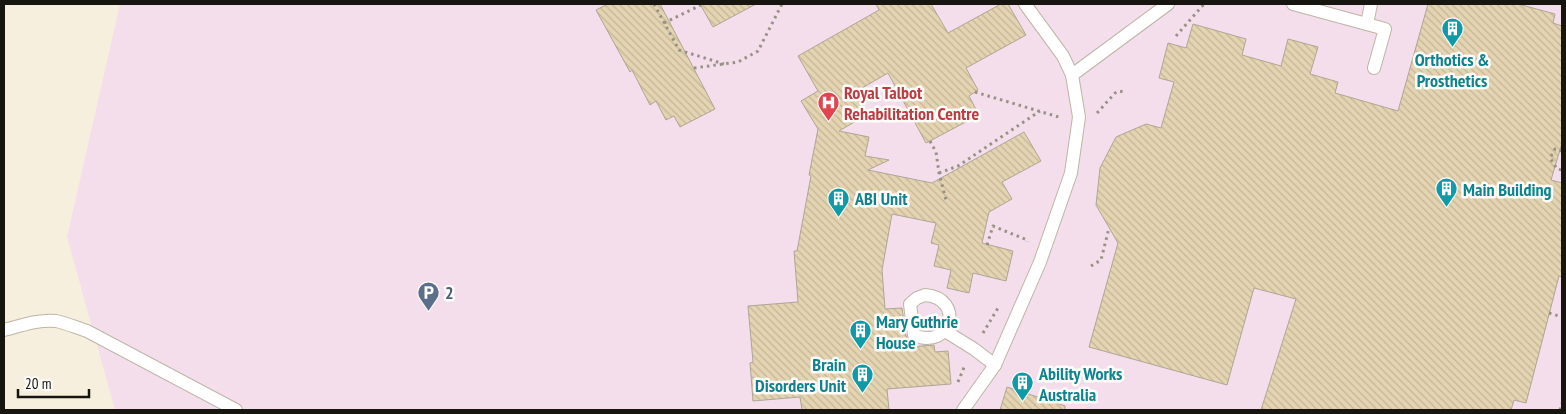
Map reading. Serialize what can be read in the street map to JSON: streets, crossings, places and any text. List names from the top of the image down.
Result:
{
  "places": {
    "building": [
      "Orthotics & Prosthetics",
      "Main Building",
      "ABI Unit",
      "Mary Guthrie House",
      "Brain Disorders Unit",
      "Ability Works Australia"
    ],
    "hospital": ["Royal Talbot Rehabilitation Centre"],
    "parking": ["2"]
  },
  "scale_bar": "20 m"
}
